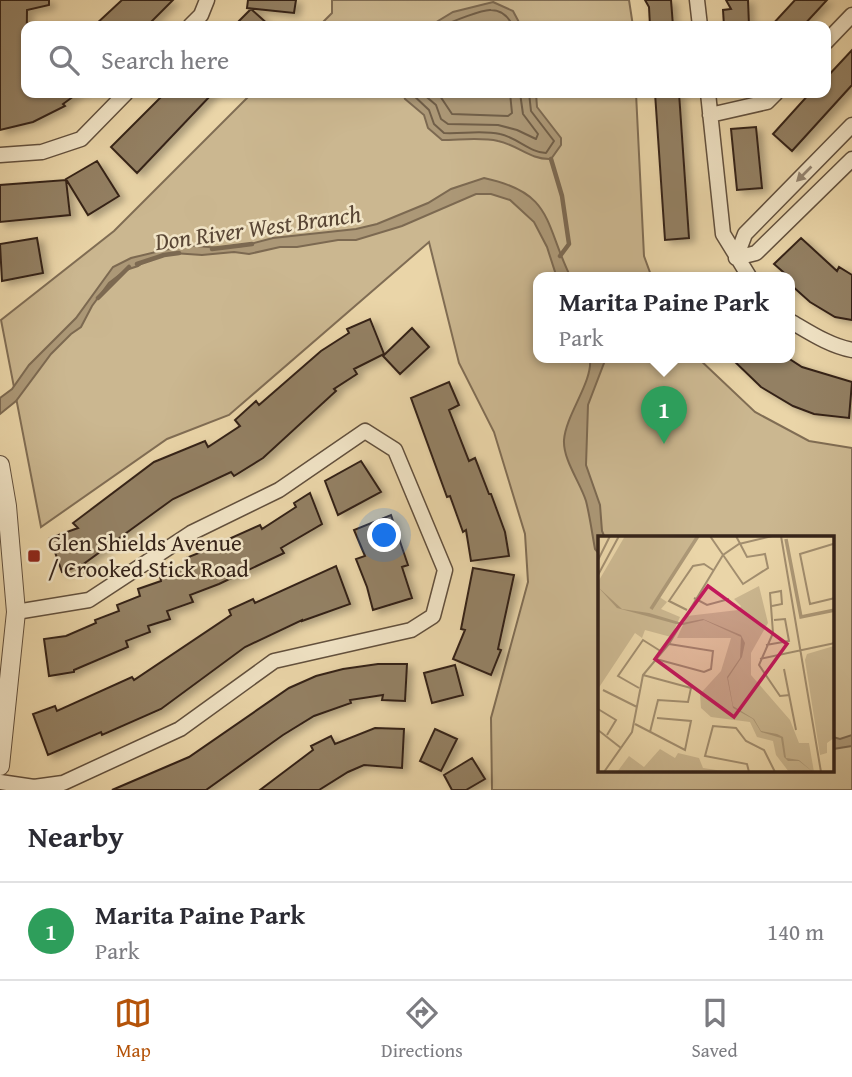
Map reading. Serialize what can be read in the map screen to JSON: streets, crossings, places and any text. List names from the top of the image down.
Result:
{
  "water": ["Don River West Branch"],
  "places": {
    "transit": ["Glen Shields Avenue / Crooked Stick Road"]
  },
  "page": {
    "search": "Search here",
    "popup": ["Marita Paine Park", "Park"],
    "pins": "1",
    "heading": "Nearby",
    "list": [
      {
        "mark": "1",
        "name": "Marita Paine Park",
        "note": "Park",
        "value": "140 m"
      }
    ],
    "nav": ["Map", "Directions", "Saved"]
  }
}
